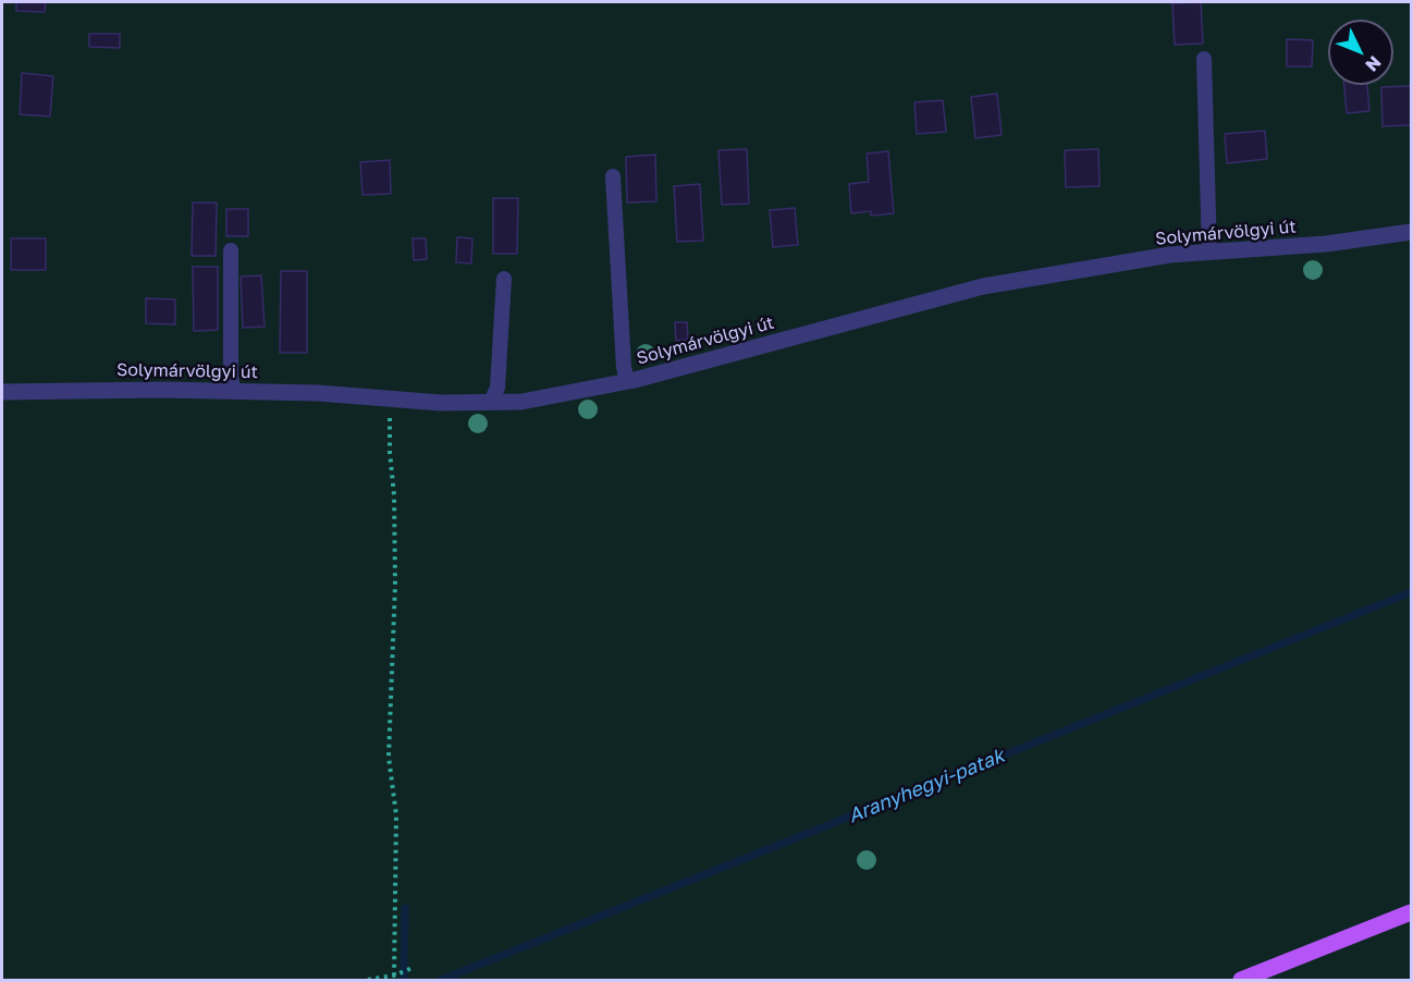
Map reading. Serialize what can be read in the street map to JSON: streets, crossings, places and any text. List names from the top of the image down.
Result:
{
  "streets": {
    "street": ["Solymárvölgyi út"]
  },
  "water": ["Aranyhegyi-patak"],
  "north": "bottom right"
}
